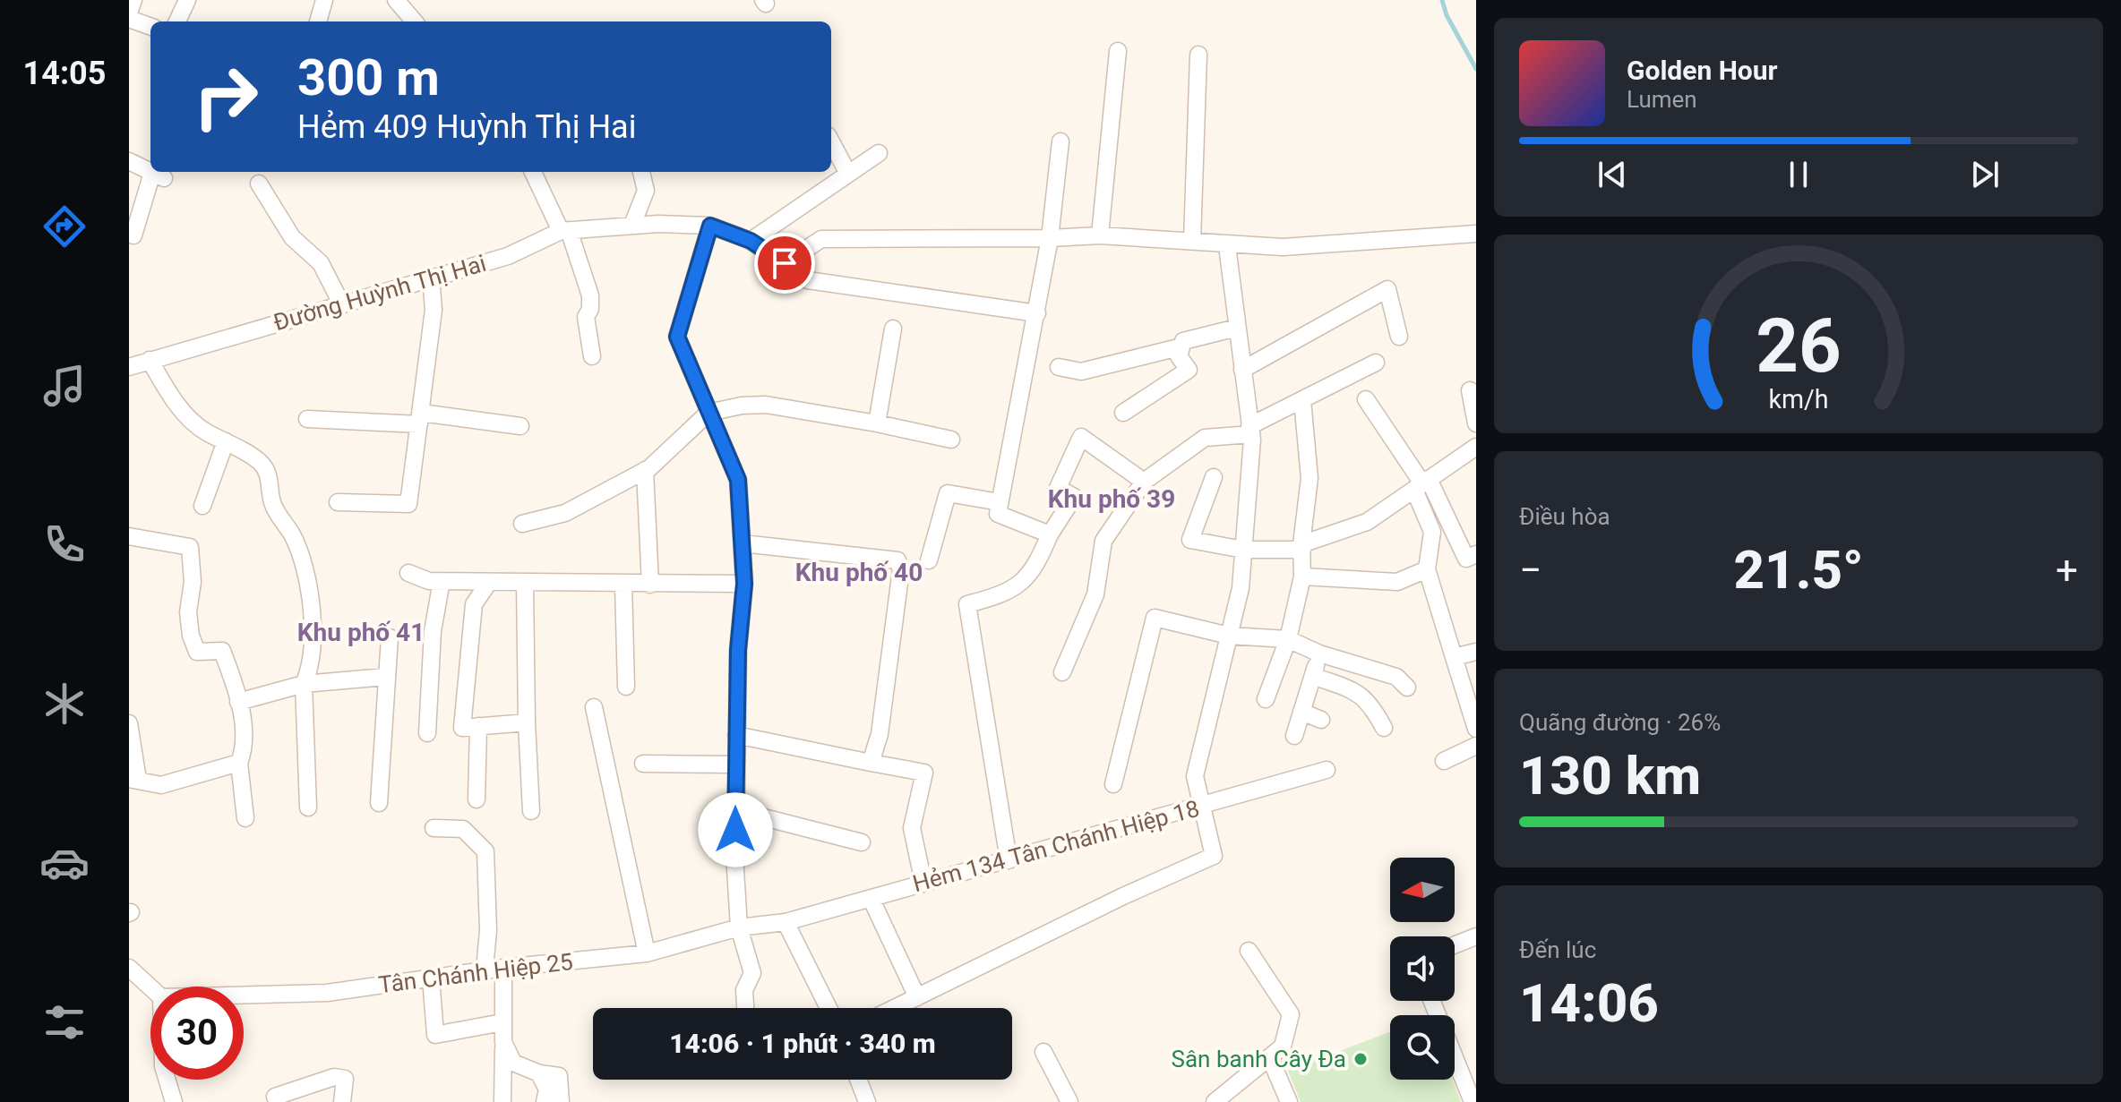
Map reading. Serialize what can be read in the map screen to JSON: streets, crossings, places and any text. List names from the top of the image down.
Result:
{
  "streets": {
    "street": ["Đường Huỳnh Thị Hai", "Hẻm 134 Tân Chánh Hiệp 18", "Tân Chánh Hiệp 25"]
  },
  "crossings": [
    ["Hẻm 134 Tân Chánh Hiệp 18", "Tân Chánh Hiệp 25"]
  ],
  "districts": ["Khu phố 39", "Khu phố 40", "Khu phố 41"],
  "places": ["Sân banh Cây Đa"],
  "north": "left",
  "page": {
    "tabs": "14:05",
    "turn": ["300 m", "Hẻm 409 Huỳnh Thị Hai"],
    "song": ["Golden Hour", "Lumen"],
    "tile": [
      "Điều hòa",
      ["Quãng đường · 26%", "130 km"],
      ["Đến lúc", "14:06"]
    ],
    "heat": ["−", "21.5°", "+"],
    "limit": "30",
    "trip": "14:06 · 1 phút · 340 m",
    "gauge": ["26", "km/h"]
  }
}
